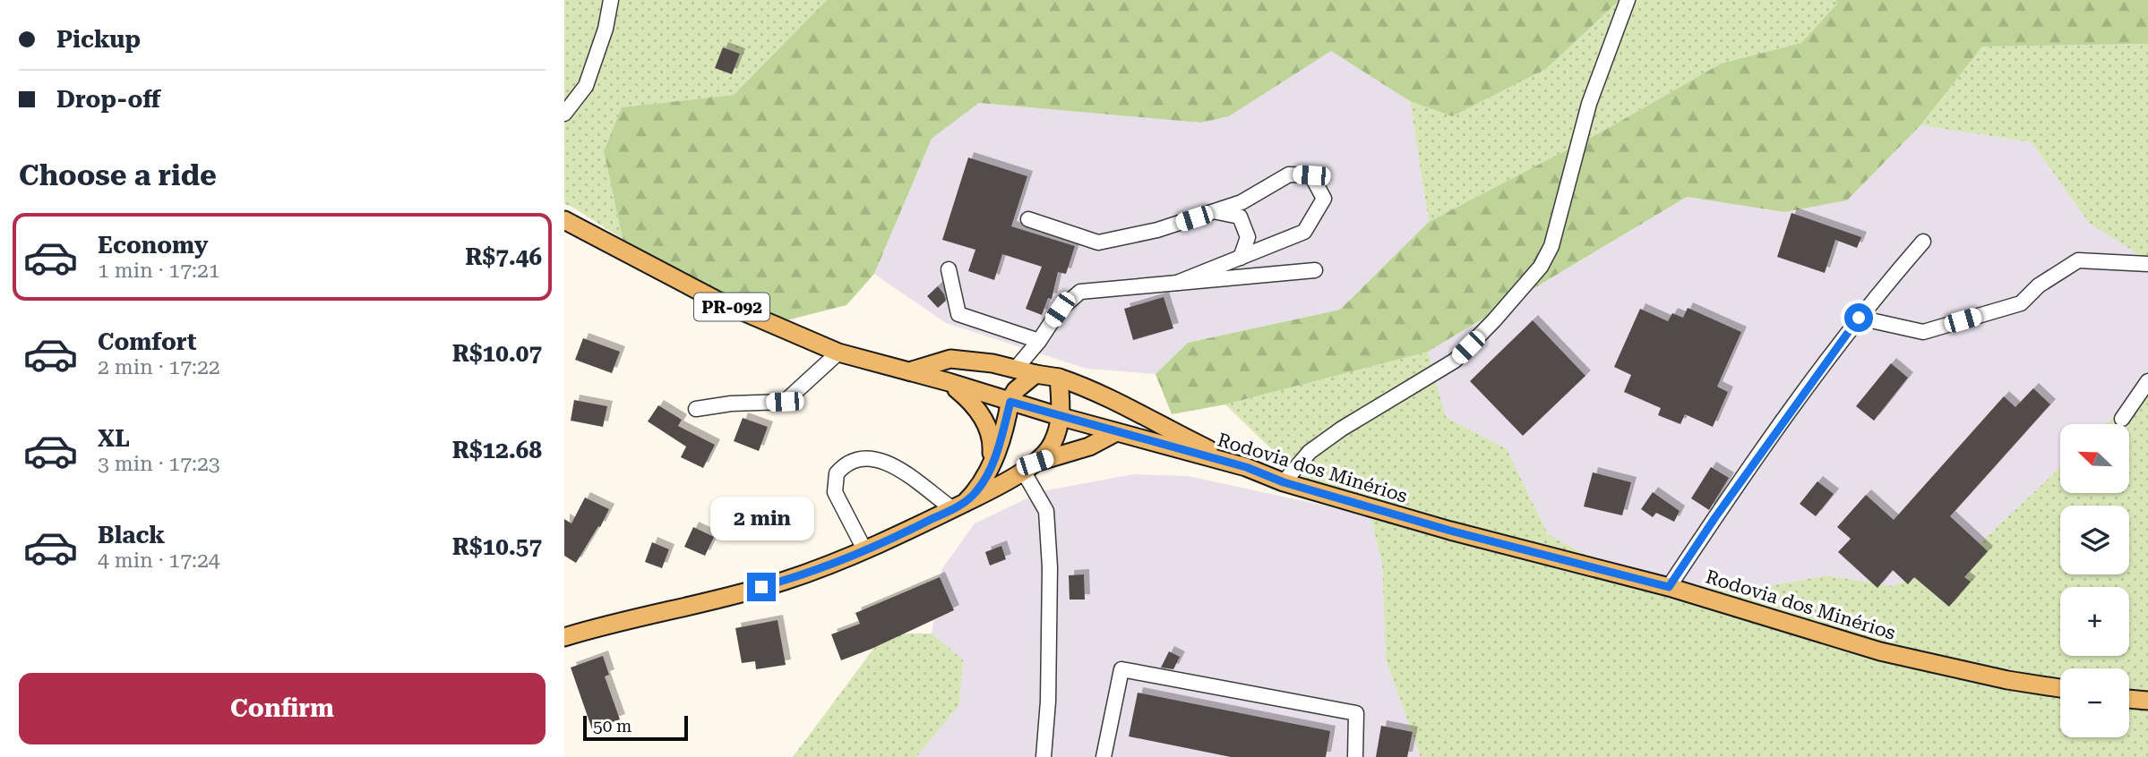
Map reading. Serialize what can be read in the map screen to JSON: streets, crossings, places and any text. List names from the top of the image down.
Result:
{
  "streets": {
    "main road": ["PR-092", "Rodovia dos Minérios"]
  },
  "scale_bar": "50 m",
  "north": "top left",
  "page": {
    "banner": ["Pickup", "Drop-off"],
    "heading": "Choose a ride",
    "list": [
      {
        "name": "Economy",
        "note": "1 min · 17:21",
        "value": "R$7.46"
      },
      {
        "name": "Comfort",
        "note": "2 min · 17:22",
        "value": "R$10.07"
      },
      {
        "name": "XL",
        "note": "3 min · 17:23",
        "value": "R$12.68"
      },
      {
        "name": "Black",
        "note": "4 min · 17:24",
        "value": "R$10.57"
      }
    ],
    "map_buttons": ["+", "−"],
    "bubble": "2 min",
    "buttons": "Confirm",
    "scale": "50 m"
  }
}
